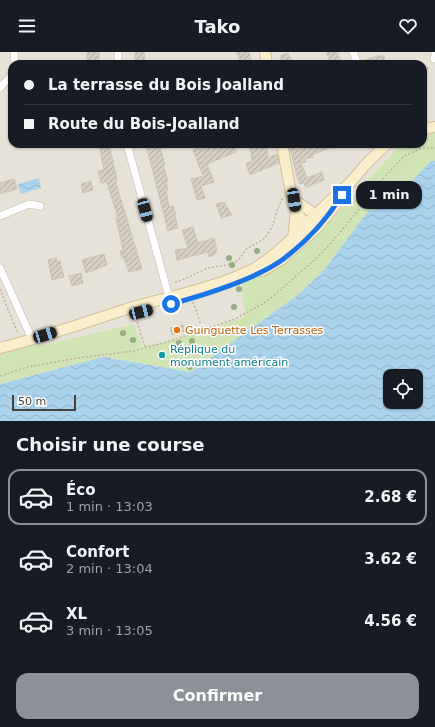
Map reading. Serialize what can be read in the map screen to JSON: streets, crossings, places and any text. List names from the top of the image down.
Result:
{
  "places": ["Guinguette Les Terrasses", "Réplique du monument américain"],
  "scale_bar": "50 m",
  "page": {
    "header": "Tako",
    "banner": ["La terrasse du Bois Joalland", "Route du Bois-Joalland"],
    "bubble": "1 min",
    "scale": "50 m",
    "heading": "Choisir une course",
    "list": [
      {
        "name": "Éco",
        "note": "1 min · 13:03",
        "value": "2.68 €"
      },
      {
        "name": "Confort",
        "note": "2 min · 13:04",
        "value": "3.62 €"
      },
      {
        "name": "XL",
        "note": "3 min · 13:05",
        "value": "4.56 €"
      }
    ],
    "buttons": "Confirmer"
  }
}
